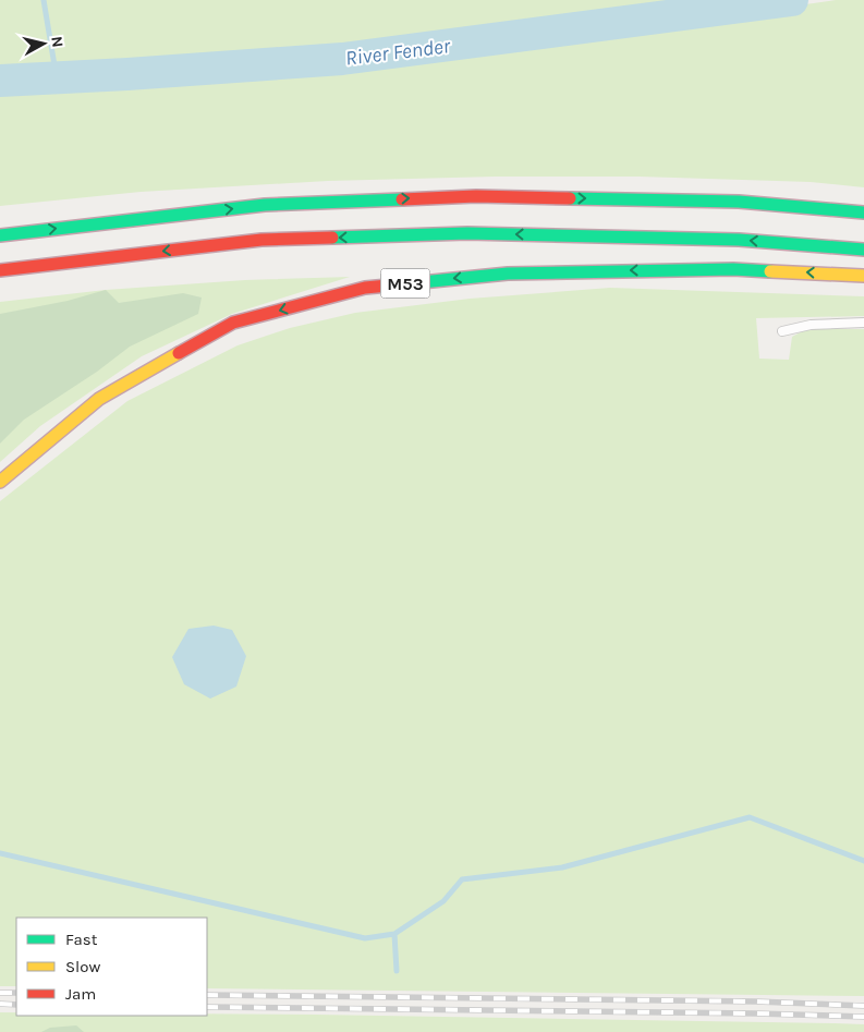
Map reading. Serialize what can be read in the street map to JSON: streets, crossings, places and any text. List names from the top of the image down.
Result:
{
  "streets": {
    "highway": ["M53"]
  },
  "water": ["River Fender"],
  "legend": ["Fast", "Slow", "Jam"],
  "north": "right"
}
